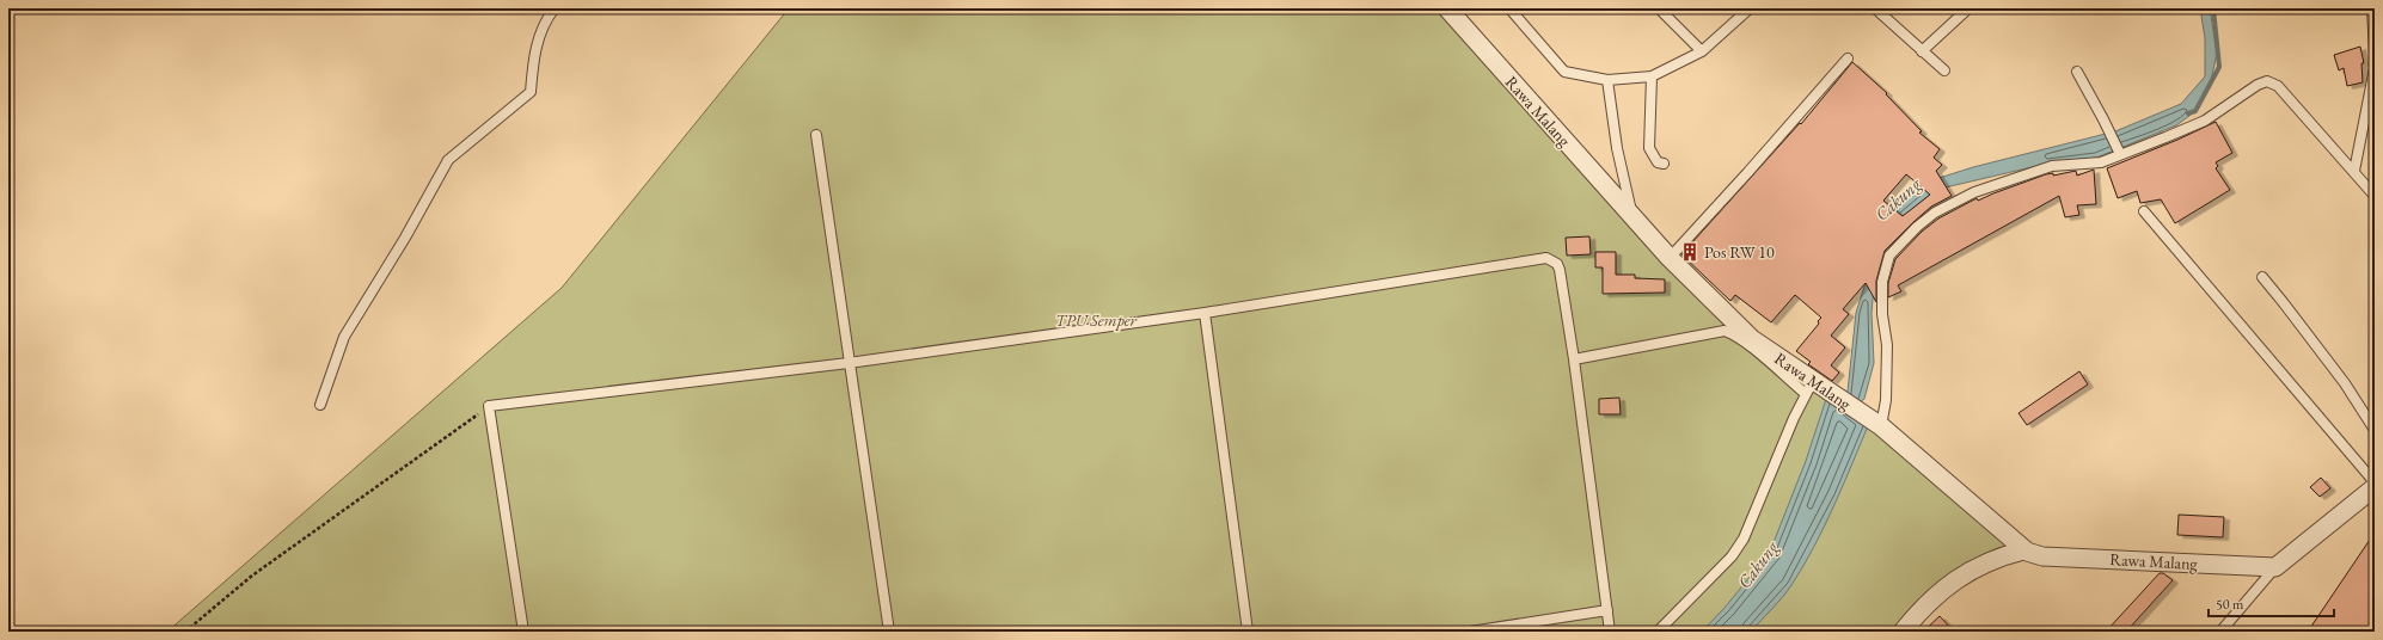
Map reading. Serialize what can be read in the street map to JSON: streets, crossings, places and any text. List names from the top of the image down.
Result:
{
  "streets": {
    "street": ["Rawa Malang"]
  },
  "water": ["Cakung"],
  "parks": ["TPU Semper"],
  "places": {
    "building": ["Pos RW 10"]
  },
  "scale_bar": "50 m"
}
